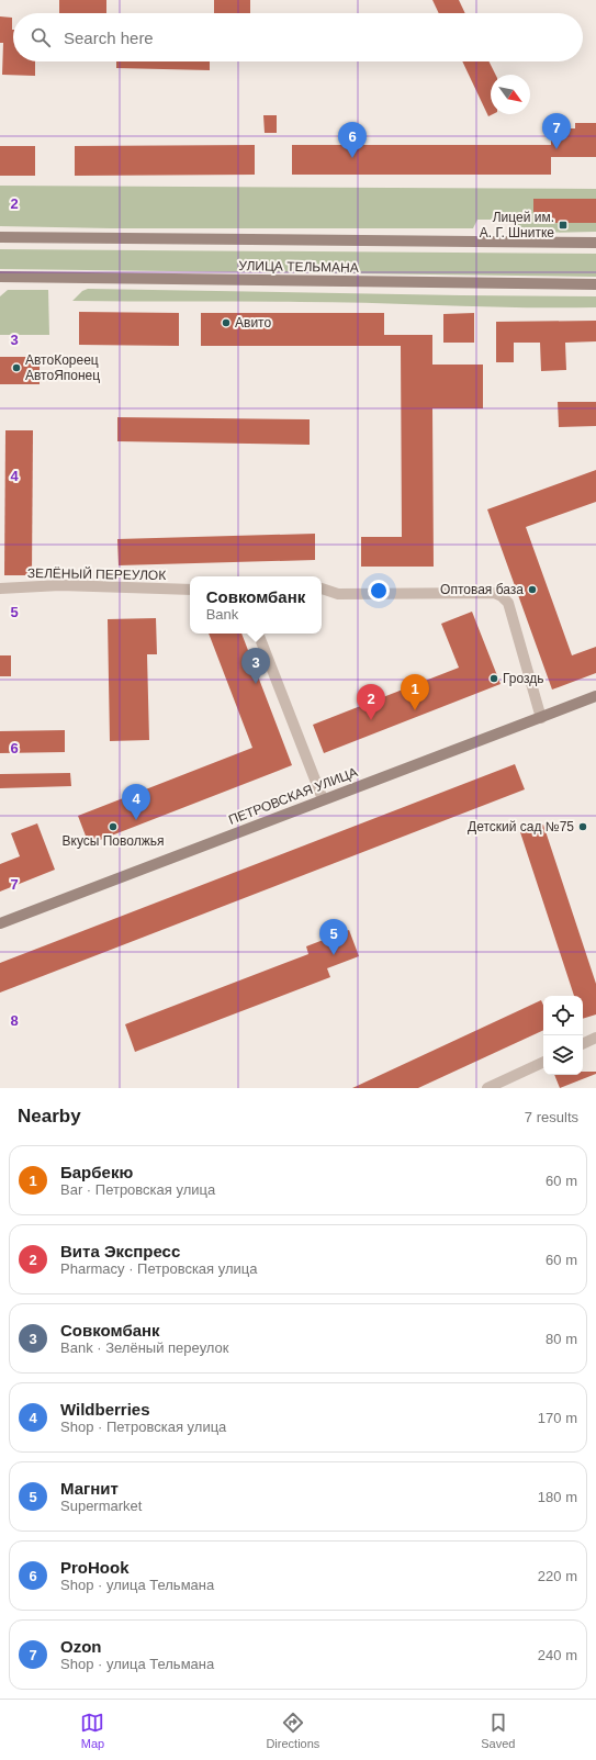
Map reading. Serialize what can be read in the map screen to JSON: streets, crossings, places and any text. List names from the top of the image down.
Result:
{
  "streets": {
    "main road": ["УЛИЦА ТЕЛЬМАНА", "ПЕТРОВСКАЯ УЛИЦА"],
    "street": ["ЗЕЛЁНЫЙ ПЕРЕУЛОК"]
  },
  "places": {
    "transit": ["Лицей им. А. Г. Шнитке"],
    "other": [
      "Авито",
      "АвтоКореец АвтоЯпонец",
      "Оптовая база",
      "Гроздь",
      "Вкусы Поволжья",
      "Детский сад №75"
    ]
  },
  "north": "bottom right",
  "page": {
    "search": "Search here",
    "pins": [
      "7",
      "6",
      "3",
      "1",
      "2",
      "4",
      "5"
    ],
    "popup": ["Совкомбанк", "Bank"],
    "heading": ["Nearby", "7 results"],
    "list": [
      {
        "mark": "1",
        "name": "Барбекю",
        "note": "Bar · Петровская улица",
        "value": "60 m"
      },
      {
        "mark": "2",
        "name": "Вита Экспресс",
        "note": "Pharmacy · Петровская улица",
        "value": "60 m"
      },
      {
        "mark": "3",
        "name": "Совкомбанк",
        "note": "Bank · Зелёный переулок",
        "value": "80 m"
      },
      {
        "mark": "4",
        "name": "Wildberries",
        "note": "Shop · Петровская улица",
        "value": "170 m"
      },
      {
        "mark": "5",
        "name": "Магнит",
        "note": "Supermarket",
        "value": "180 m"
      },
      {
        "mark": "6",
        "name": "ProHook",
        "note": "Shop · улица Тельмана",
        "value": "220 m"
      },
      {
        "mark": "7",
        "name": "Ozon",
        "note": "Shop · улица Тельмана",
        "value": "240 m"
      }
    ],
    "nav": ["Map", "Directions", "Saved"]
  },
  "grid": {
    "rows": [
      "2",
      "3",
      "4",
      "5",
      "6",
      "7",
      "8"
    ]
  }
}
